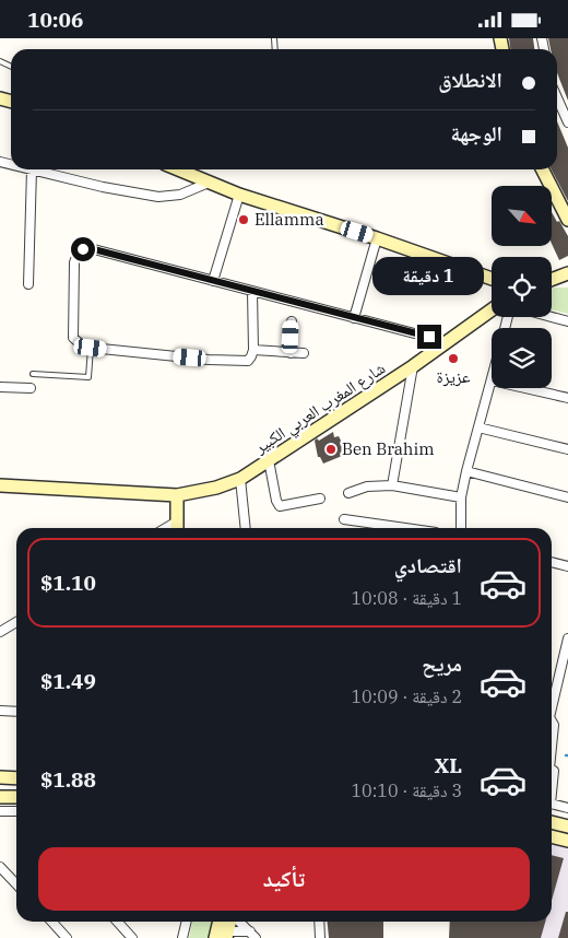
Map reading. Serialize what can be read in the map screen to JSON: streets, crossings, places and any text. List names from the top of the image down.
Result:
{
  "streets": {
    "street": ["شارع المغرب العربي الكبير"]
  },
  "places": ["Ellamma", "عزيزة", "Ben Brahim"],
  "north": "bottom right",
  "page": {
    "status": "10:06",
    "banner": ["الانطلاق", "الوجهة"],
    "bubble": "1 دقيقة",
    "list": [
      {
        "name": "اقتصادي",
        "note": "1 دقيقة · 10:08",
        "value": "$1.10"
      },
      {
        "name": "مريح",
        "note": "2 دقيقة · 10:09",
        "value": "$1.49"
      },
      {
        "name": "XL",
        "note": "3 دقيقة · 10:10",
        "value": "$1.88"
      }
    ],
    "buttons": "تأكيد"
  }
}
